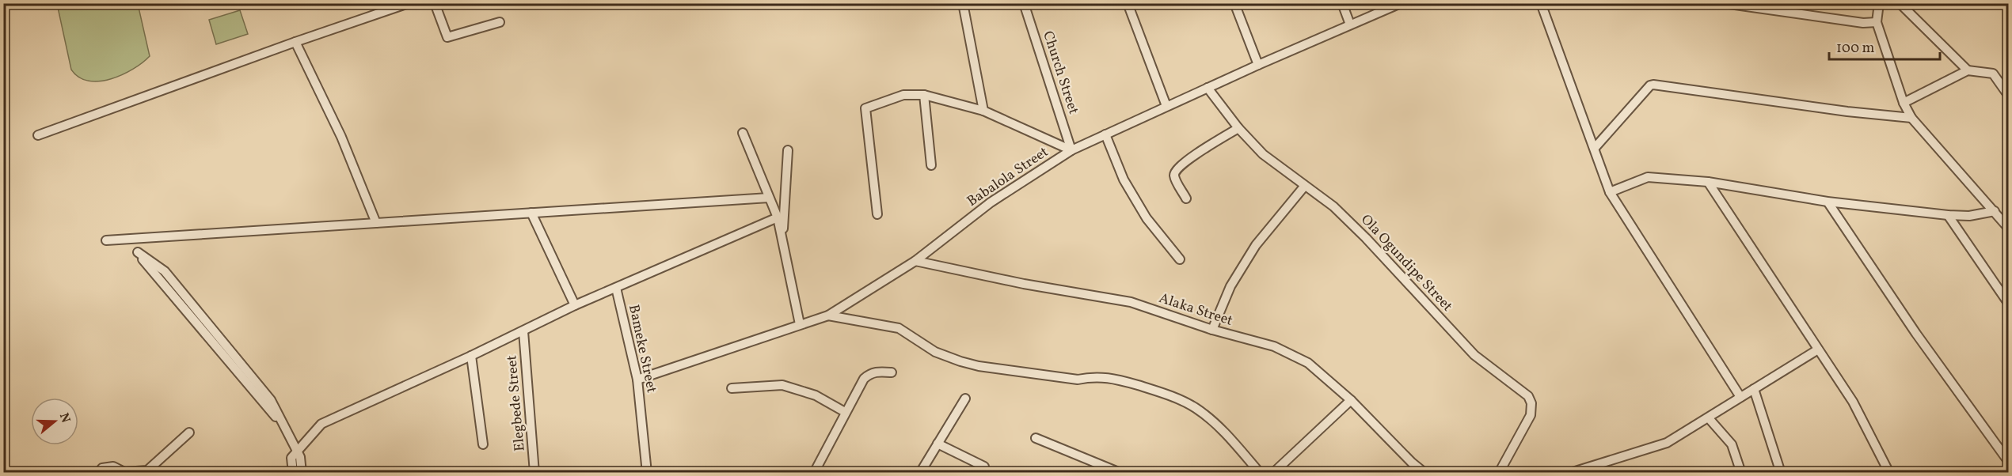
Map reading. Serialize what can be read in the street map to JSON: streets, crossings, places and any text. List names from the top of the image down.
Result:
{
  "streets": {
    "street": [
      "Church Street",
      "Babalola Street",
      "Ola Ogundipe Street",
      "Alaka Street",
      "Bameke Street",
      "Elegbede Street"
    ]
  },
  "crossings": [
    ["Church Street", "Babalola Street"],
    ["Babalola Street", "Ola Ogundipe Street"],
    ["Babalola Street", "Alaka Street"],
    ["Babalola Street", "Bameke Street"]
  ],
  "scale_bar": "100 m",
  "north": "right"
}
